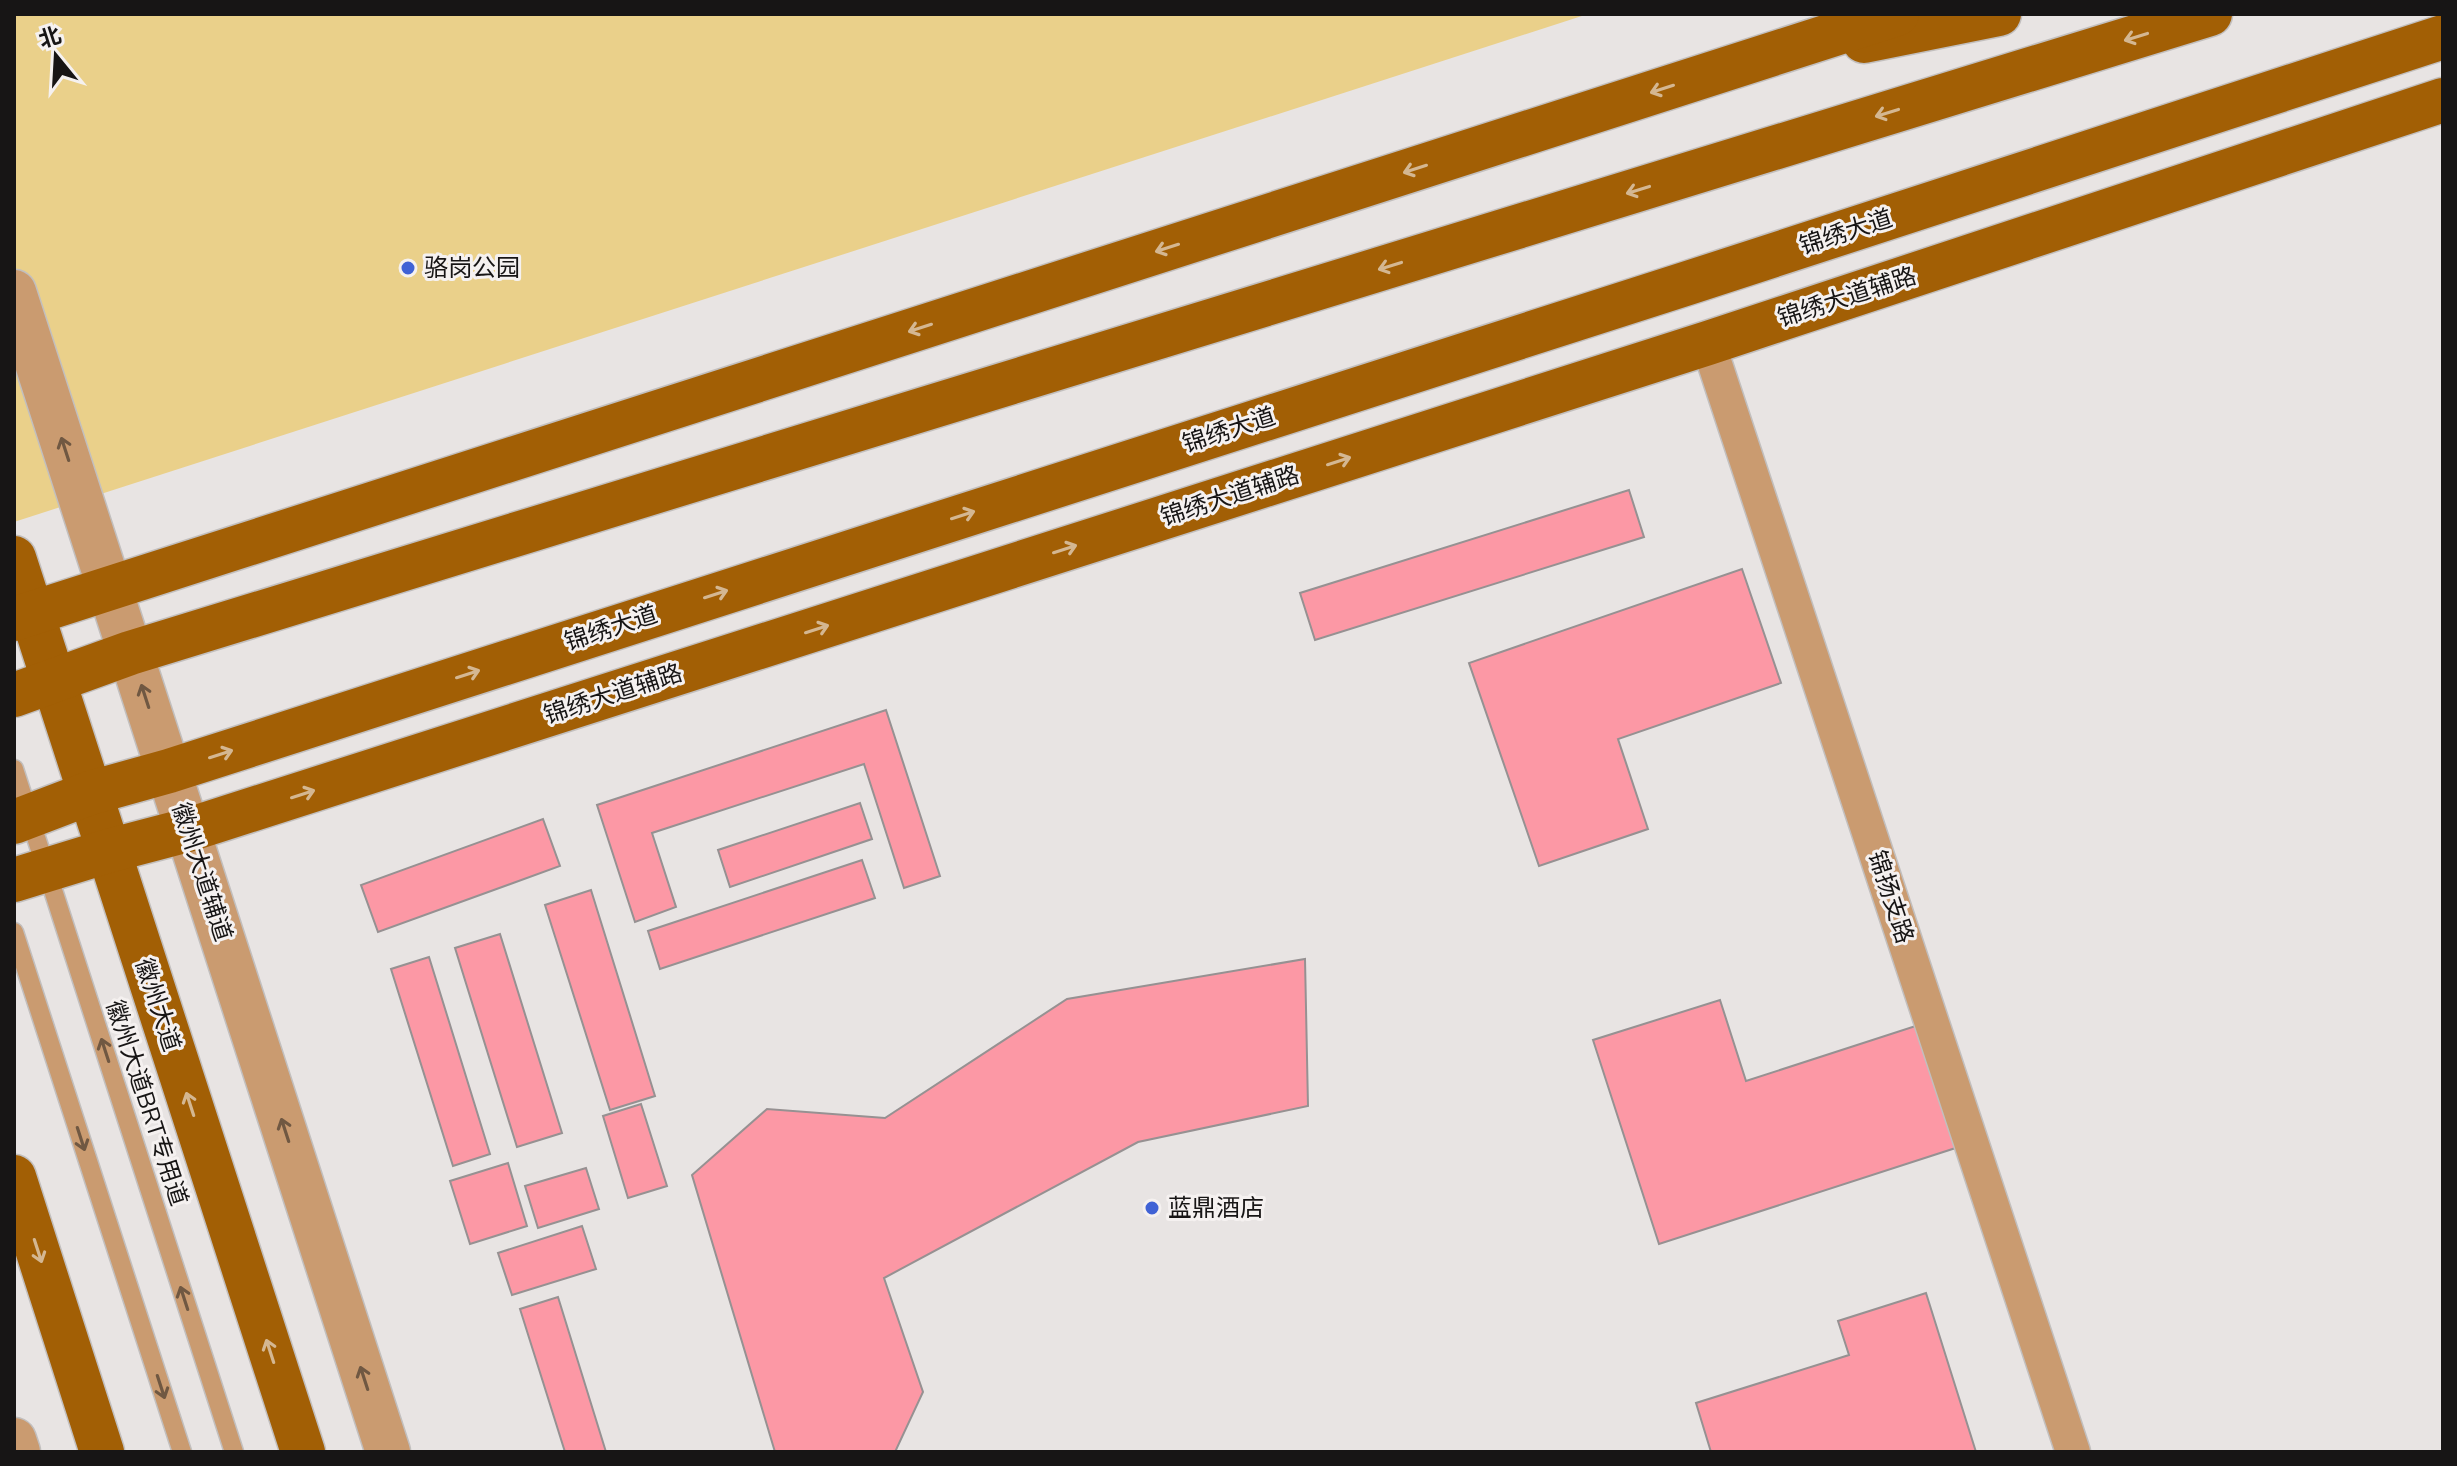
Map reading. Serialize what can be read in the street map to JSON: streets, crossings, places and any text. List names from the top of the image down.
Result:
{
  "streets": {
    "main road": ["锦绣大道", "锦绣大道辅路", "徽州大道"],
    "street": ["徽州大道辅道", "锦扬支路"],
    "lane": ["徽州大道BRT专用道"]
  },
  "crossings": [
    ["锦绣大道", "徽州大道辅道"],
    ["锦绣大道", "徽州大道"],
    ["锦绣大道", "徽州大道BRT专用道"],
    ["锦绣大道辅路", "徽州大道辅道"],
    ["锦绣大道辅路", "锦扬支路"],
    ["锦绣大道辅路", "徽州大道"],
    ["锦绣大道辅路", "徽州大道BRT专用道"]
  ],
  "one_way": ["徽州大道辅道"],
  "places": ["骆岗公园", "蓝鼎酒店"],
  "north": "top"
}
